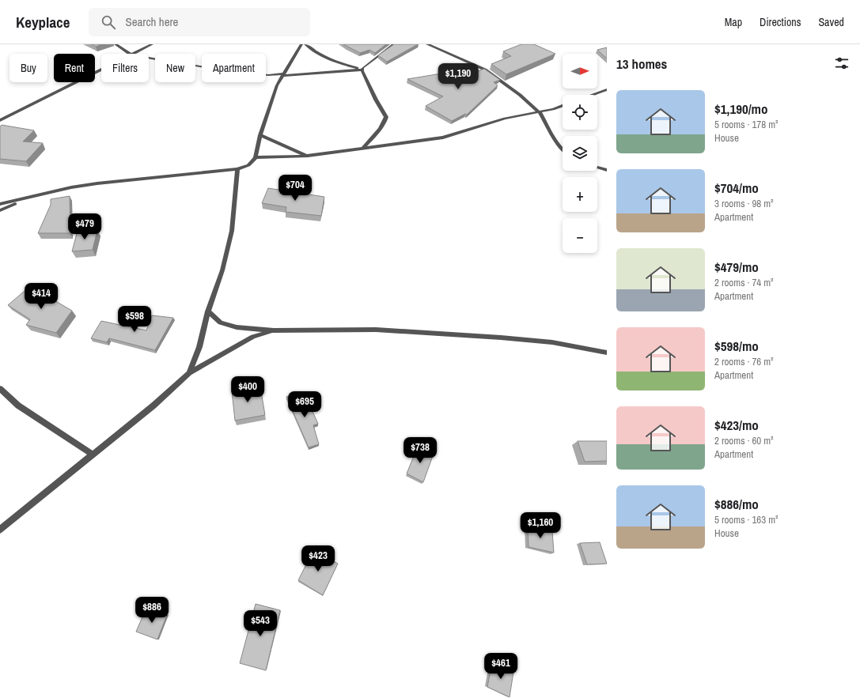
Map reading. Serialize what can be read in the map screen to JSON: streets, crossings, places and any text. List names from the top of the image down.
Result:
{
  "north": "right",
  "page": {
    "header": "Keyplace",
    "search": "Search here",
    "nav": ["Map", "Directions", "Saved"],
    "heading": "13 homes",
    "map_buttons": ["+", "−"],
    "chip": [
      "Buy",
      "Rent",
      "Filters",
      "New",
      "Apartment"
    ],
    "price": [
      "$1,190",
      "$704",
      "$479",
      "$414",
      "$598",
      "$400",
      "$695",
      "$738",
      "$1,160",
      "$423",
      "$886",
      "$543",
      "$461"
    ],
    "list": [
      {
        "name": "$1,190/mo",
        "note": "5 rooms · 178 m² · House"
      },
      {
        "name": "$704/mo",
        "note": "3 rooms · 98 m² · Apartment"
      },
      {
        "name": "$479/mo",
        "note": "2 rooms · 74 m² · Apartment"
      },
      {
        "name": "$598/mo",
        "note": "2 rooms · 76 m² · Apartment"
      },
      {
        "name": "$423/mo",
        "note": "2 rooms · 60 m² · Apartment"
      },
      {
        "name": "$886/mo",
        "note": "5 rooms · 163 m² · House"
      }
    ]
  }
}
